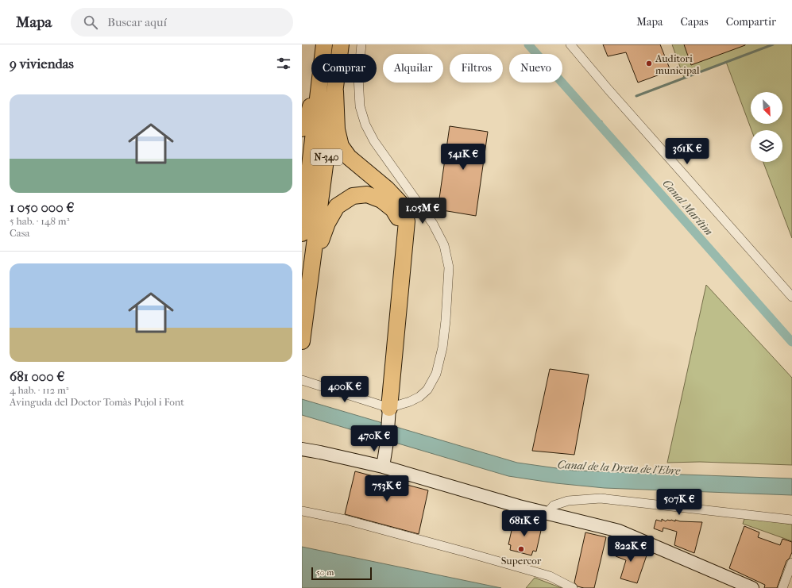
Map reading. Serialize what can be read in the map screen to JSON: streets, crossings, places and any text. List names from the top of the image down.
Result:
{
  "streets": {
    "highway": ["N-340"]
  },
  "water": ["Canal Marítim", "Canal de la Dreta de l'Ebre"],
  "places": ["Auditori municipal", "Supercor"],
  "scale_bar": "50 m",
  "north": "bottom right",
  "page": {
    "header": "Mapa",
    "search": "Buscar aquí",
    "nav": ["Mapa", "Capas", "Compartir"],
    "heading": "9 viviendas",
    "chip": [
      "Comprar",
      "Alquilar",
      "Filtros",
      "Nuevo"
    ],
    "list": [
      {
        "name": "1 050 000 €",
        "note": "5 hab. · 148 m² · Casa"
      },
      {
        "name": "681 000 €",
        "note": "4 hab. · 112 m² · Avinguda del Doctor Tomàs Pujol i Font"
      }
    ],
    "price": [
      "361K €",
      "541K €",
      "1.05M €",
      "400K €",
      "470K €",
      "753K €",
      "507K €",
      "681K €",
      "822K €"
    ],
    "scale": "50 m"
  }
}
